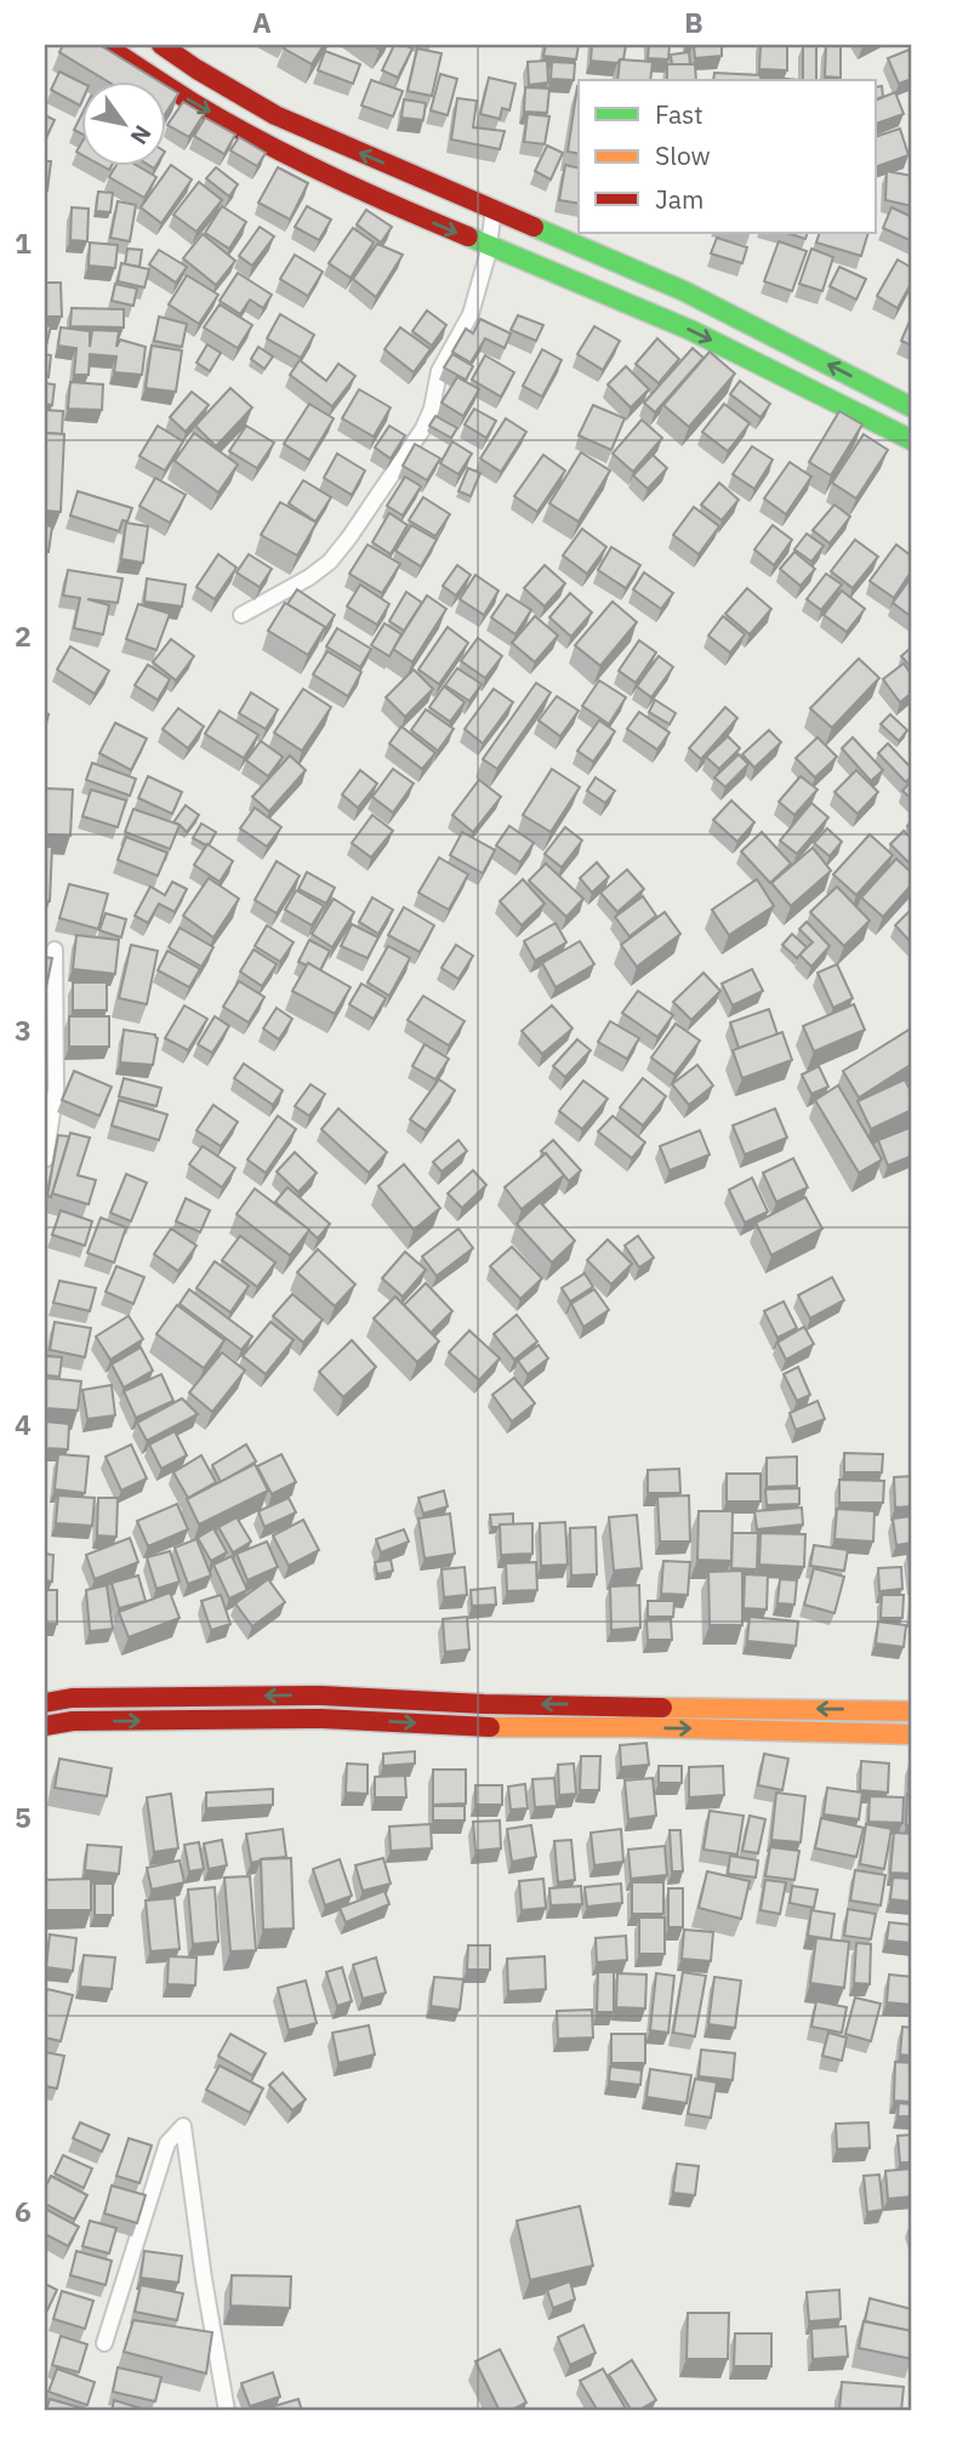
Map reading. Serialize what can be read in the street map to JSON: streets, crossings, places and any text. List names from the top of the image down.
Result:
{
  "legend": ["Fast", "Slow", "Jam"],
  "north": "bottom right",
  "grid": {
    "columns": ["A", "B"],
    "rows": [
      "1",
      "2",
      "3",
      "4",
      "5",
      "6"
    ]
  }
}
